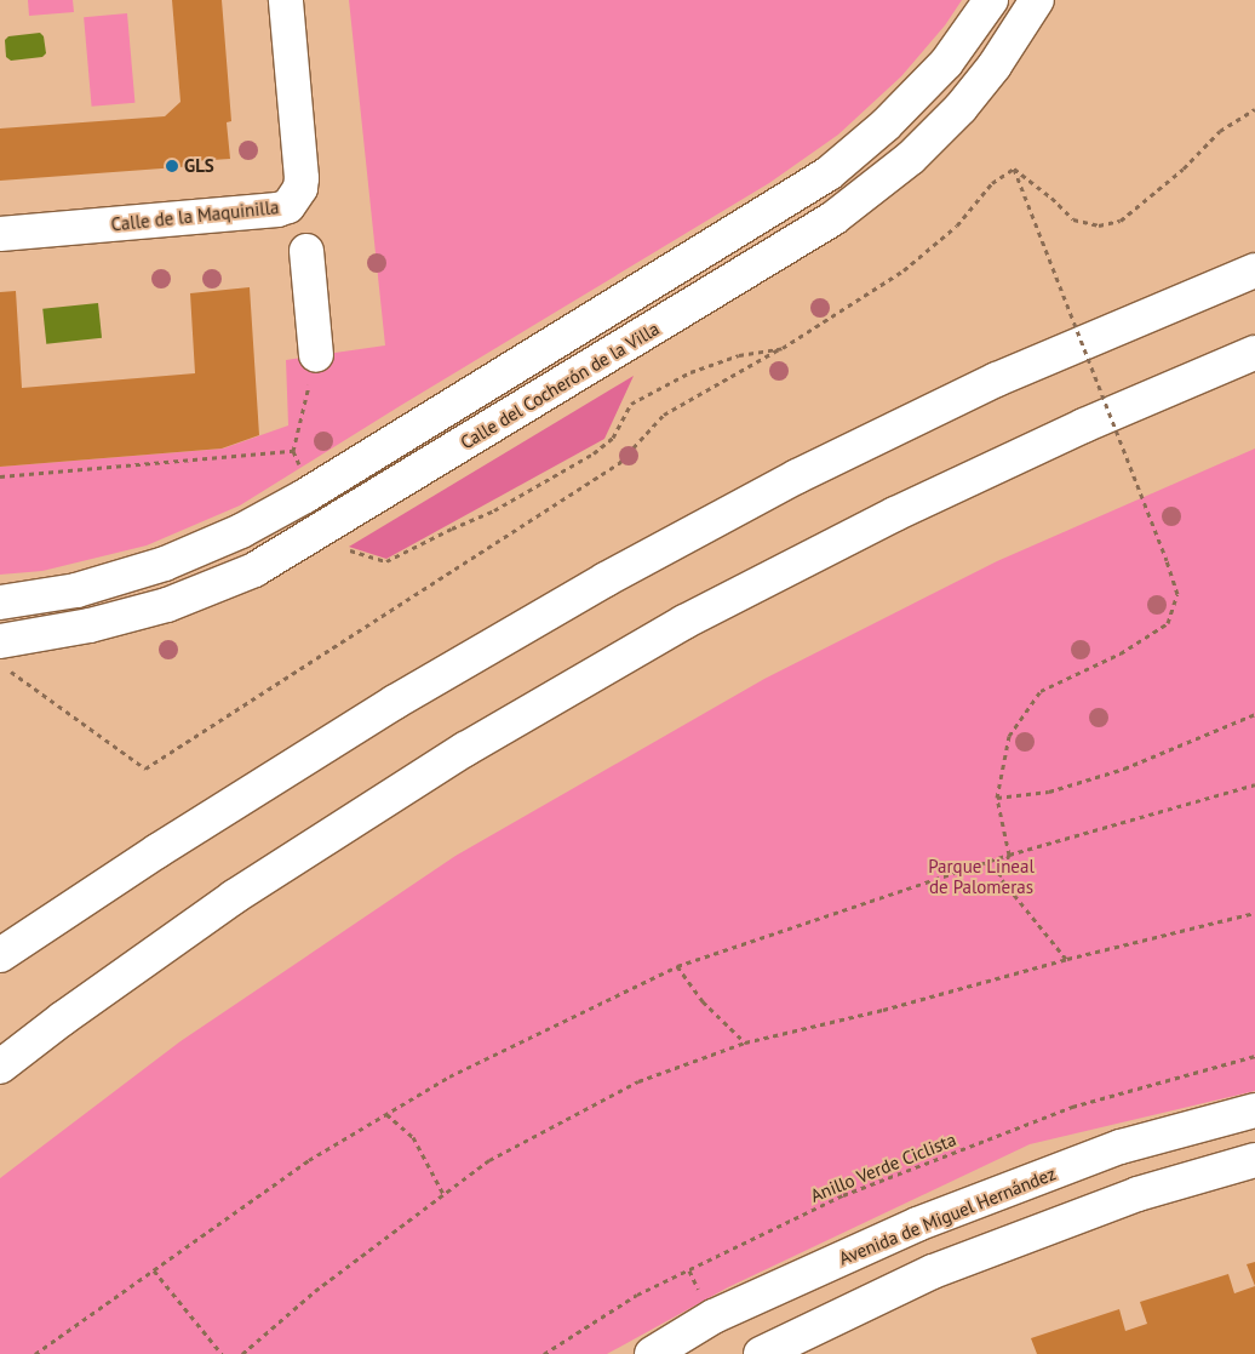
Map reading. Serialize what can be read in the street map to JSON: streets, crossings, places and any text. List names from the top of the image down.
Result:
{
  "streets": {
    "main road": ["Calle de la Maquinilla", "Calle del Cocherón de la Villa", "Avenida de Miguel Hernández"],
    "path": ["Anillo Verde Ciclista"]
  },
  "parks": ["Parque Lineal de Palomeras"],
  "places": ["GLS"]
}
